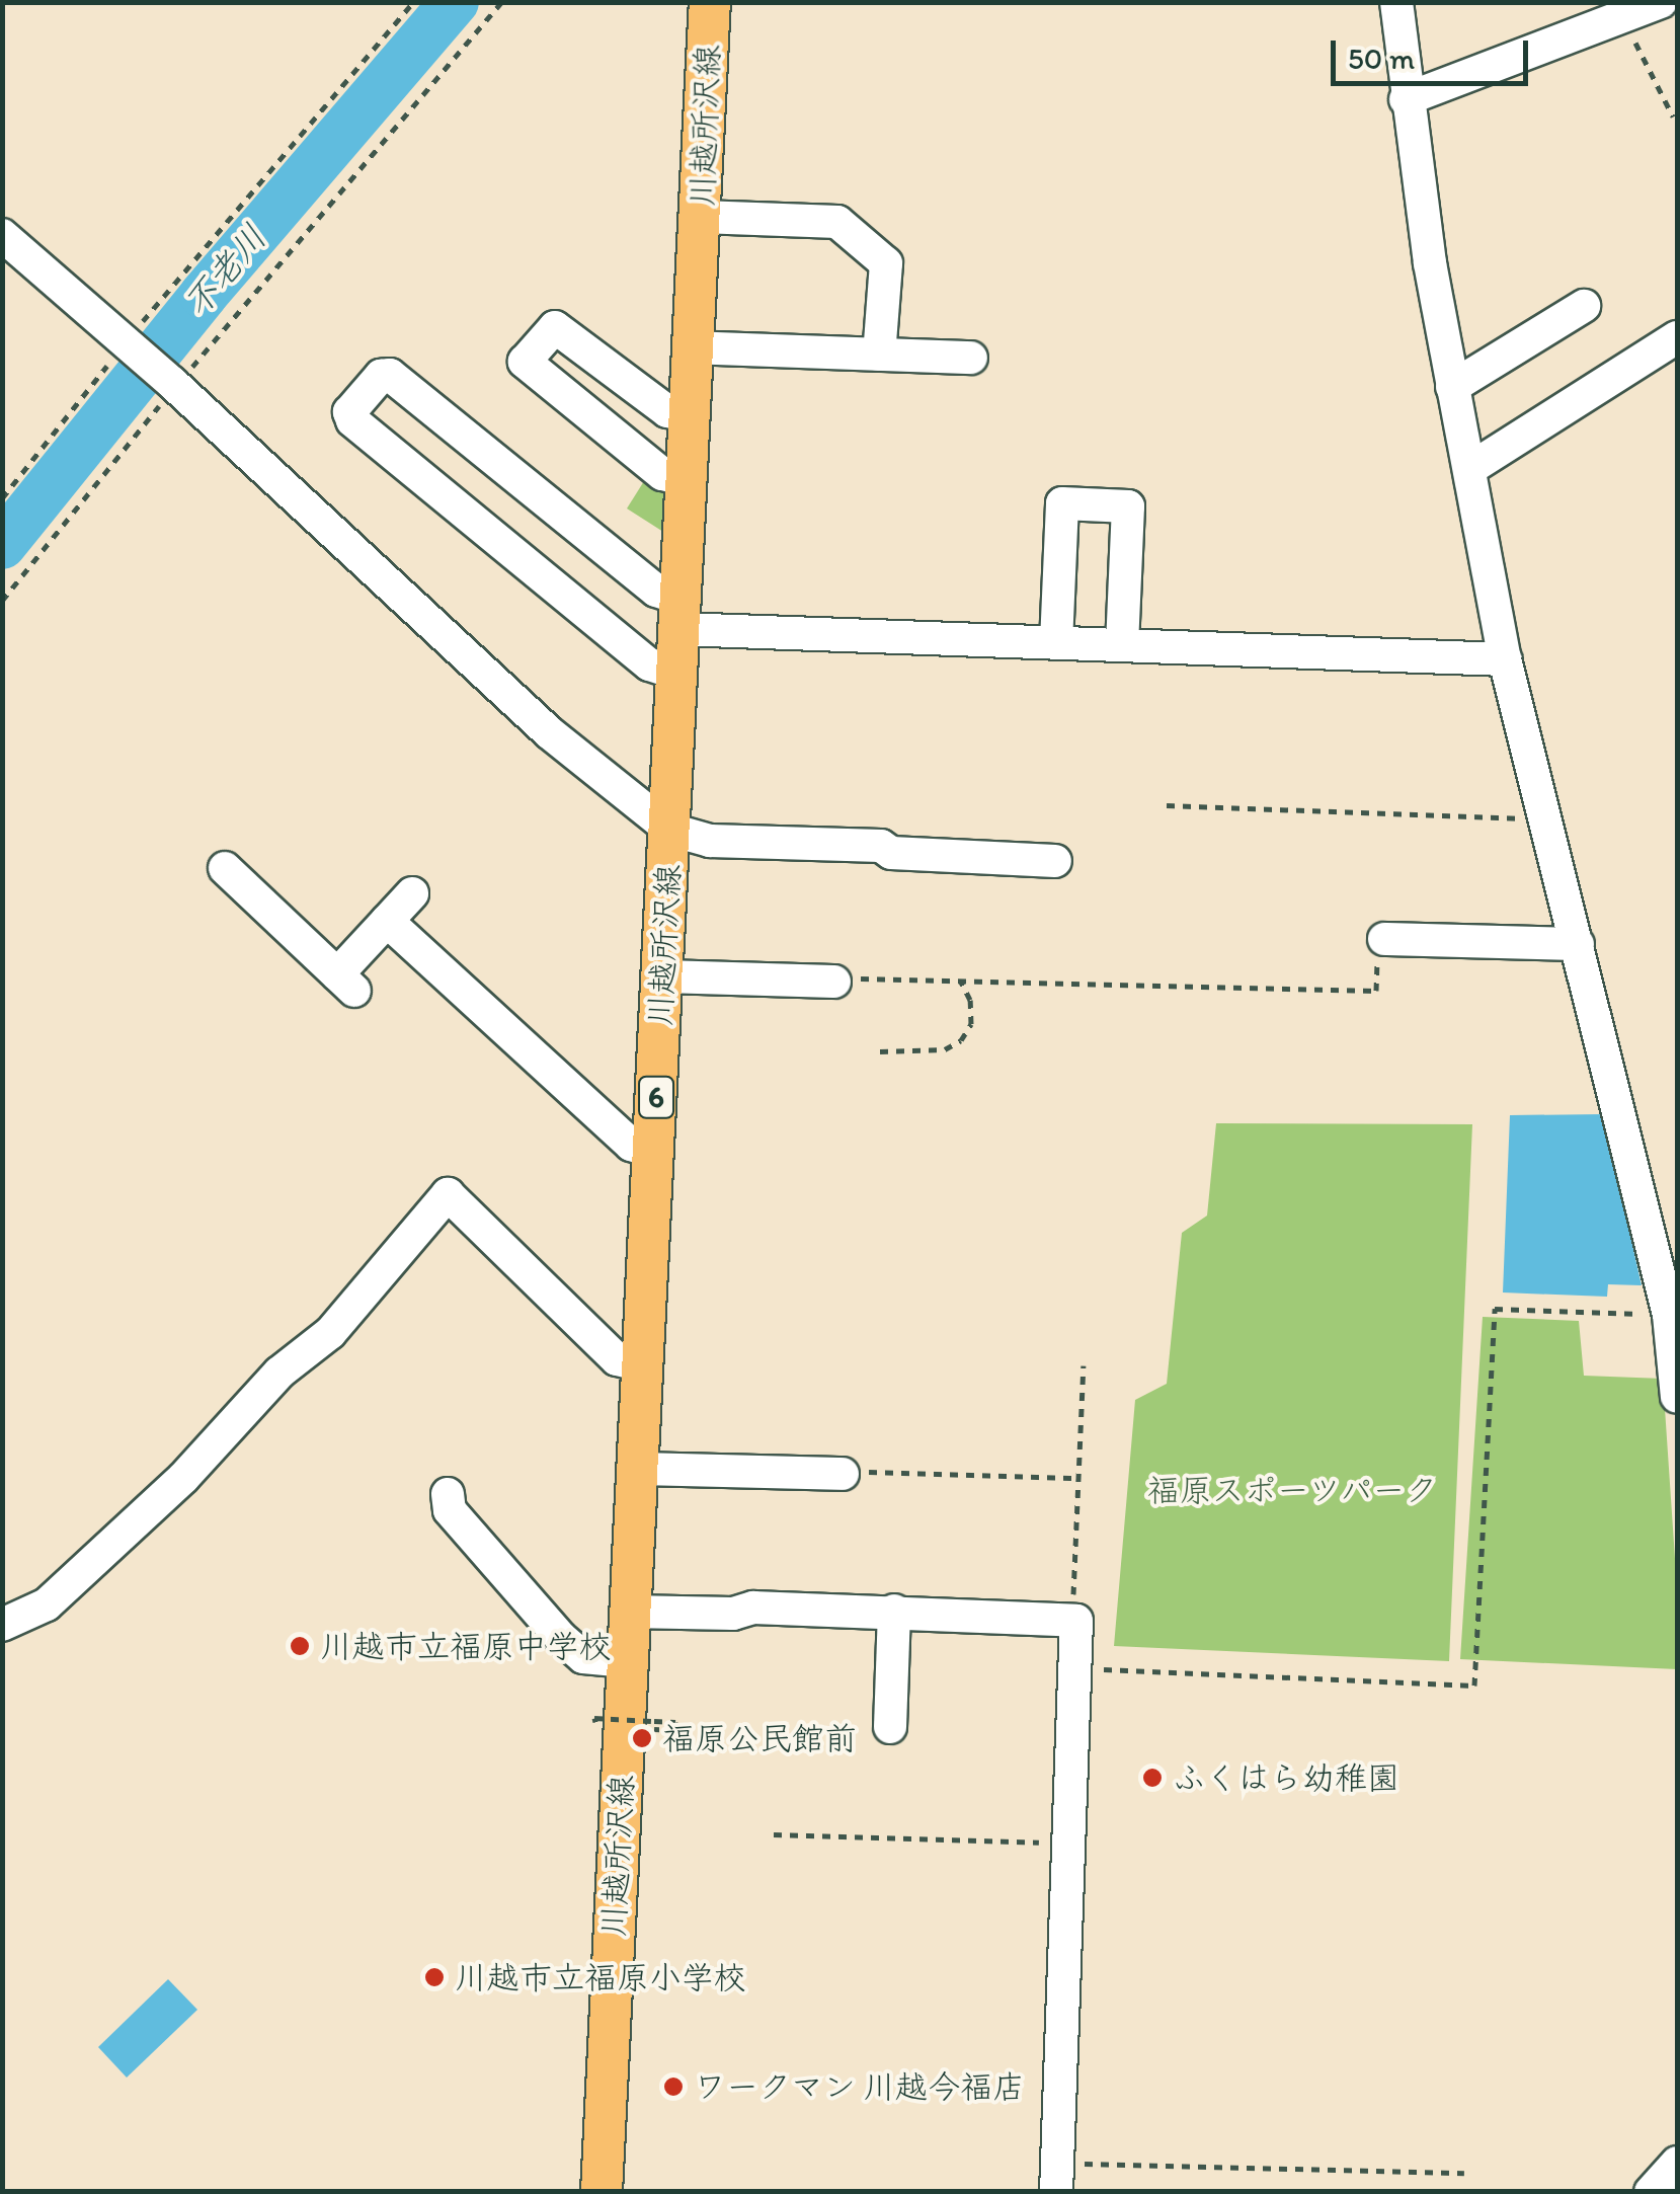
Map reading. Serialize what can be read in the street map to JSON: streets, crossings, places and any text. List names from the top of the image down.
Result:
{
  "streets": {
    "main road": ["川越所沢線", "6"]
  },
  "water": ["不老川"],
  "parks": ["福原スポーツパーク"],
  "places": [
    "川越市立福原中学校",
    "福原公民館前",
    "ふくはら幼稚園",
    "川越市立福原小学校",
    "ワークマン 川越今福店"
  ],
  "scale_bar": "50 m"
}
